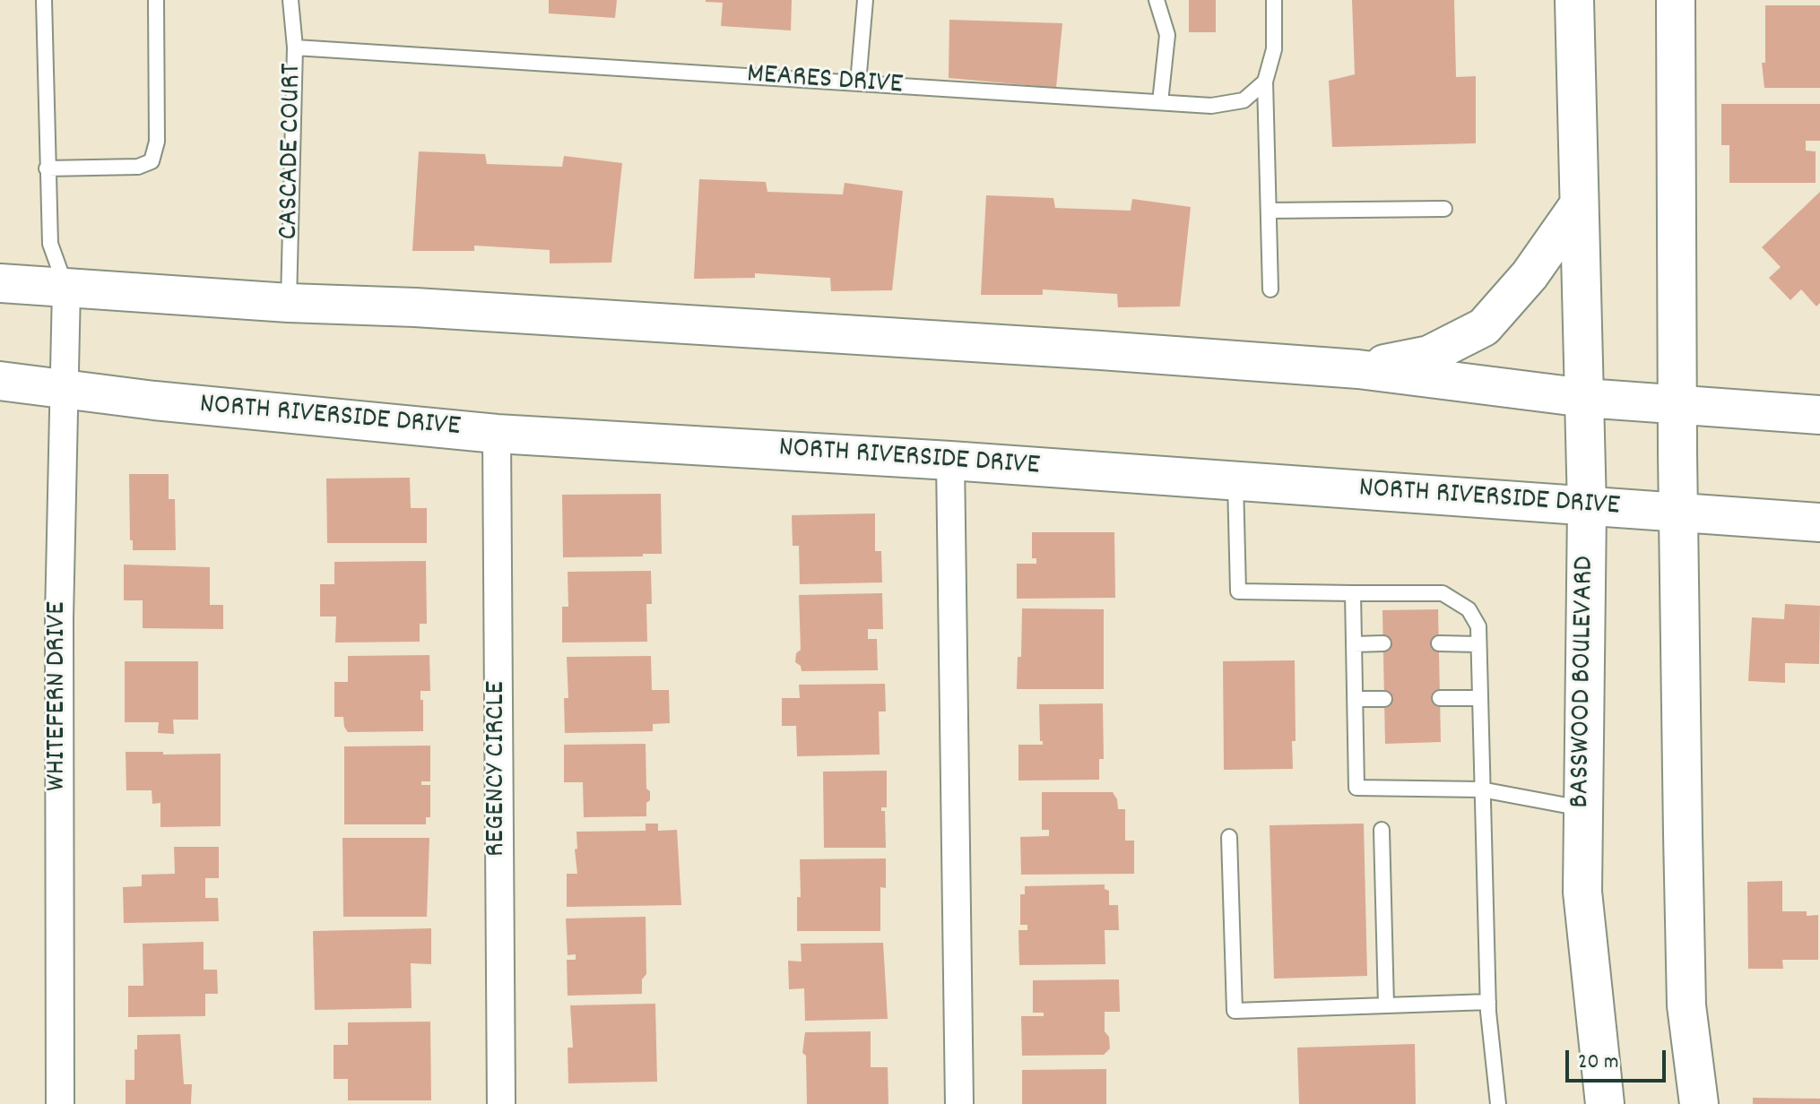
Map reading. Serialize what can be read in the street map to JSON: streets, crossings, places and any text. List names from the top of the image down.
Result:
{
  "streets": {
    "main road": ["NORTH RIVERSIDE DRIVE", "BASSWOOD BOULEVARD"],
    "street": ["WHITEFERN DRIVE", "REGENCY CIRCLE"],
    "lane": ["MEARES DRIVE", "CASCADE COURT"]
  },
  "crossings": [
    ["MEARES DRIVE", "CASCADE COURT"],
    ["NORTH RIVERSIDE DRIVE", "BASSWOOD BOULEVARD"],
    ["NORTH RIVERSIDE DRIVE", "WHITEFERN DRIVE"],
    ["NORTH RIVERSIDE DRIVE", "REGENCY CIRCLE"]
  ],
  "scale_bar": "20 m"
}
